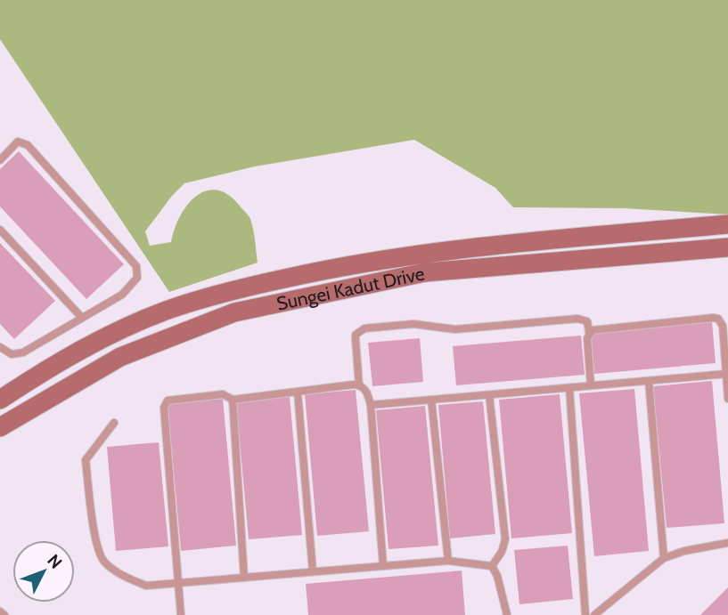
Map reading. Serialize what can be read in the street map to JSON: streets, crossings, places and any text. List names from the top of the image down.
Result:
{
  "streets": {
    "main road": ["Sungei Kadut Drive"]
  },
  "north": "top right"
}
